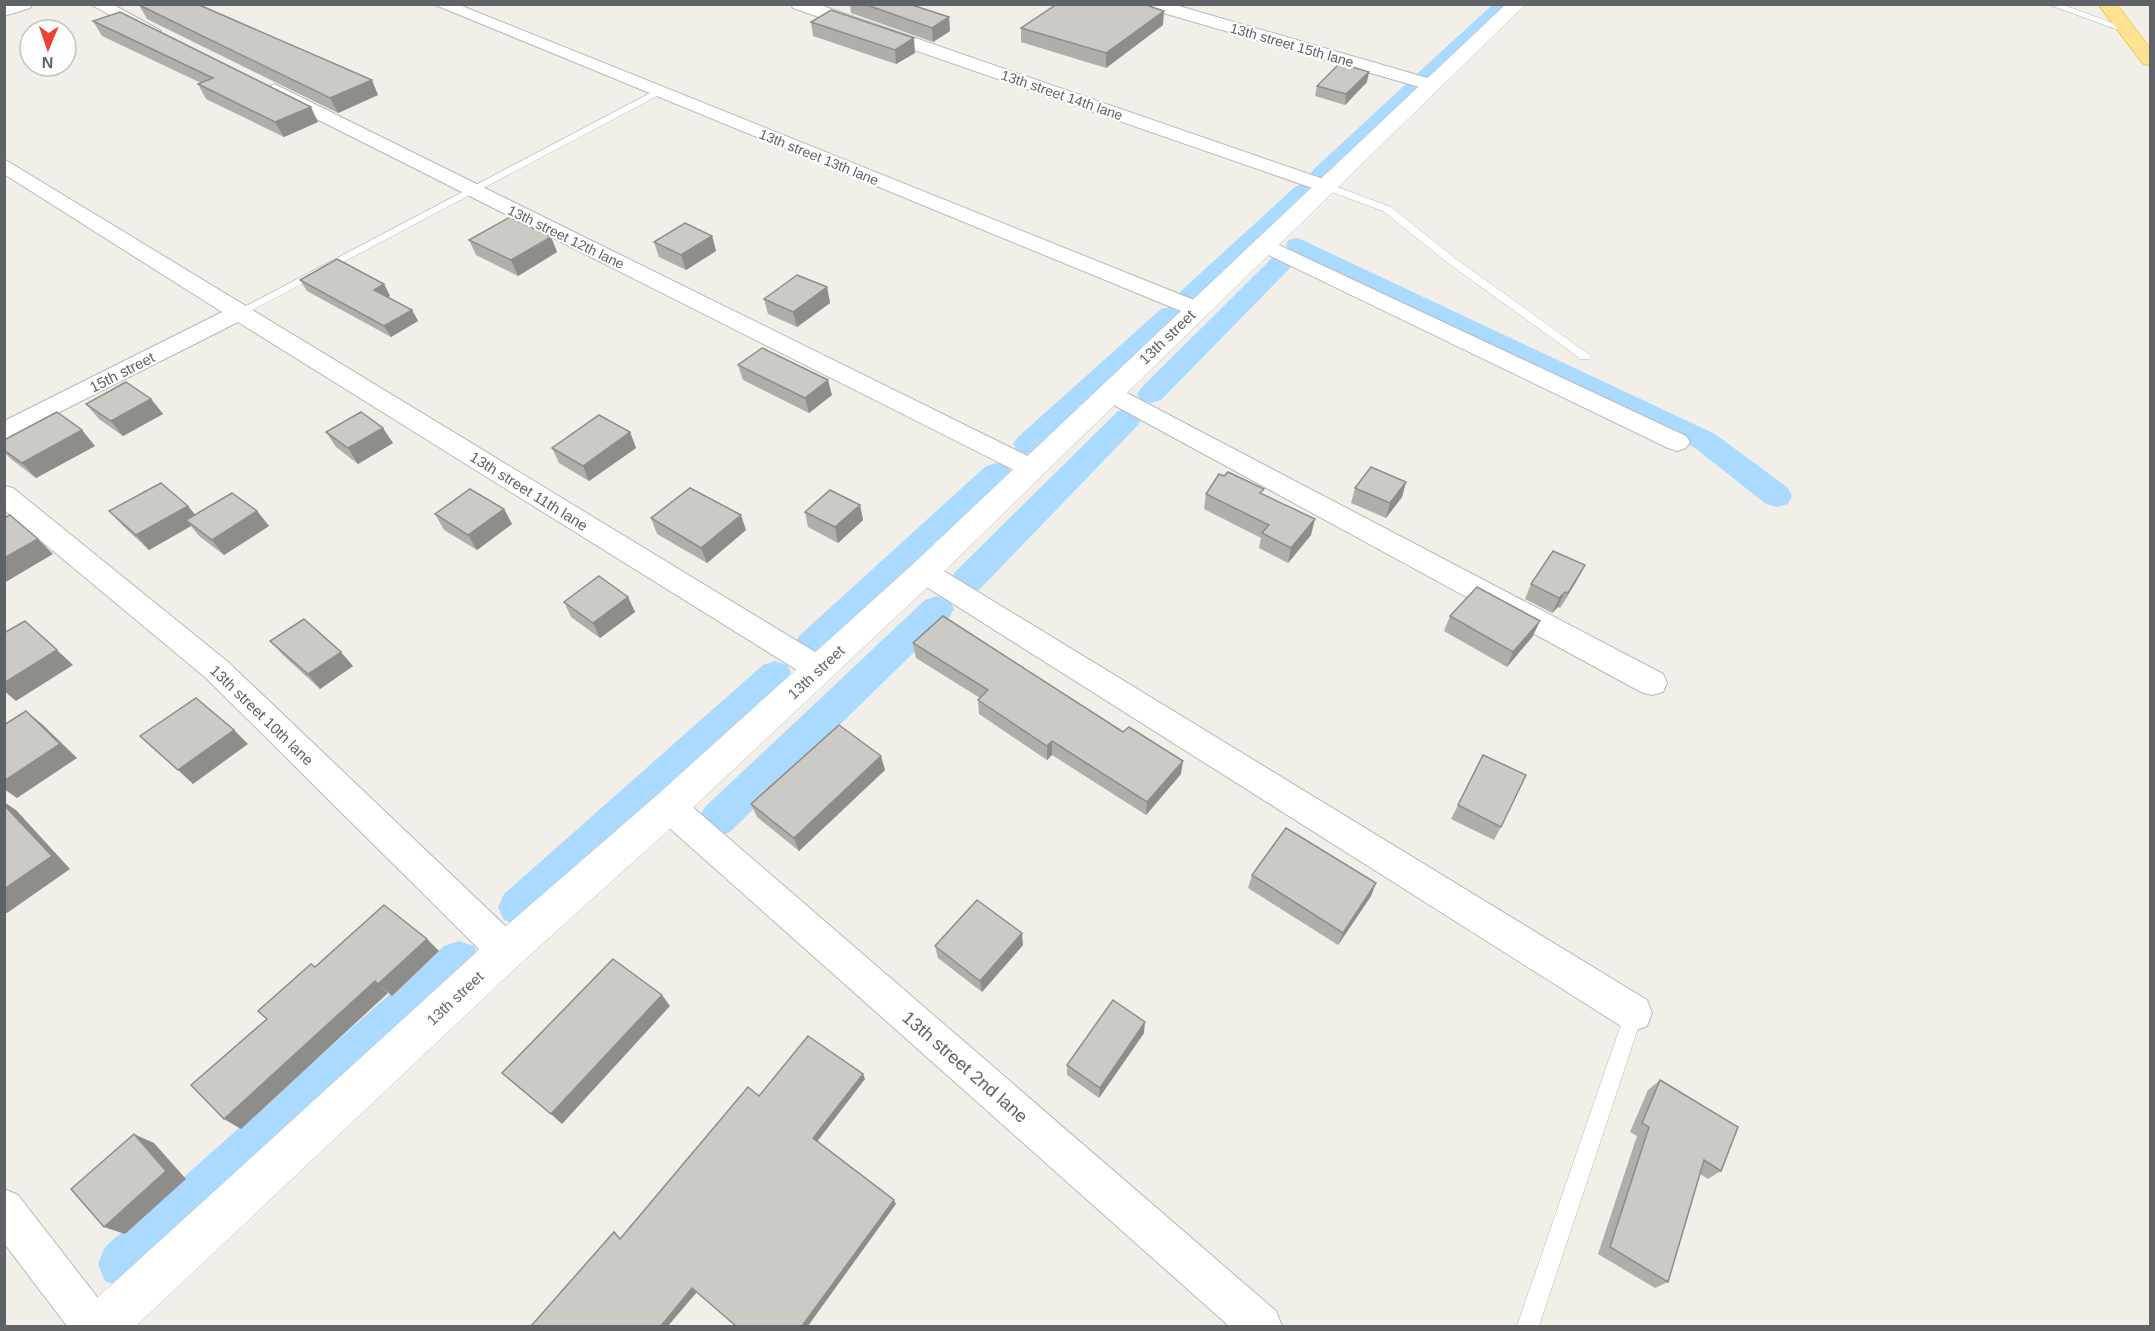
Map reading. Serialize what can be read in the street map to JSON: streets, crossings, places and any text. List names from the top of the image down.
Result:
{
  "streets": {
    "street": [
      "13th street 15th lane",
      "13th street 14th lane",
      "13th street 13th lane",
      "13th street 12th lane",
      "13th street",
      "15th street",
      "13th street 11th lane",
      "13th street 10th lane",
      "13th street 2nd lane"
    ]
  },
  "crossings": [
    ["13th street 15th lane", "13th street"],
    ["13th street 14th lane", "13th street"],
    ["13th street 13th lane", "13th street"],
    ["13th street 12th lane", "13th street"],
    ["13th street", "13th street 11th lane"],
    ["13th street", "13th street 10th lane"],
    ["13th street", "13th street 2nd lane"],
    ["15th street", "13th street 11th lane"]
  ],
  "north": "bottom"
}
